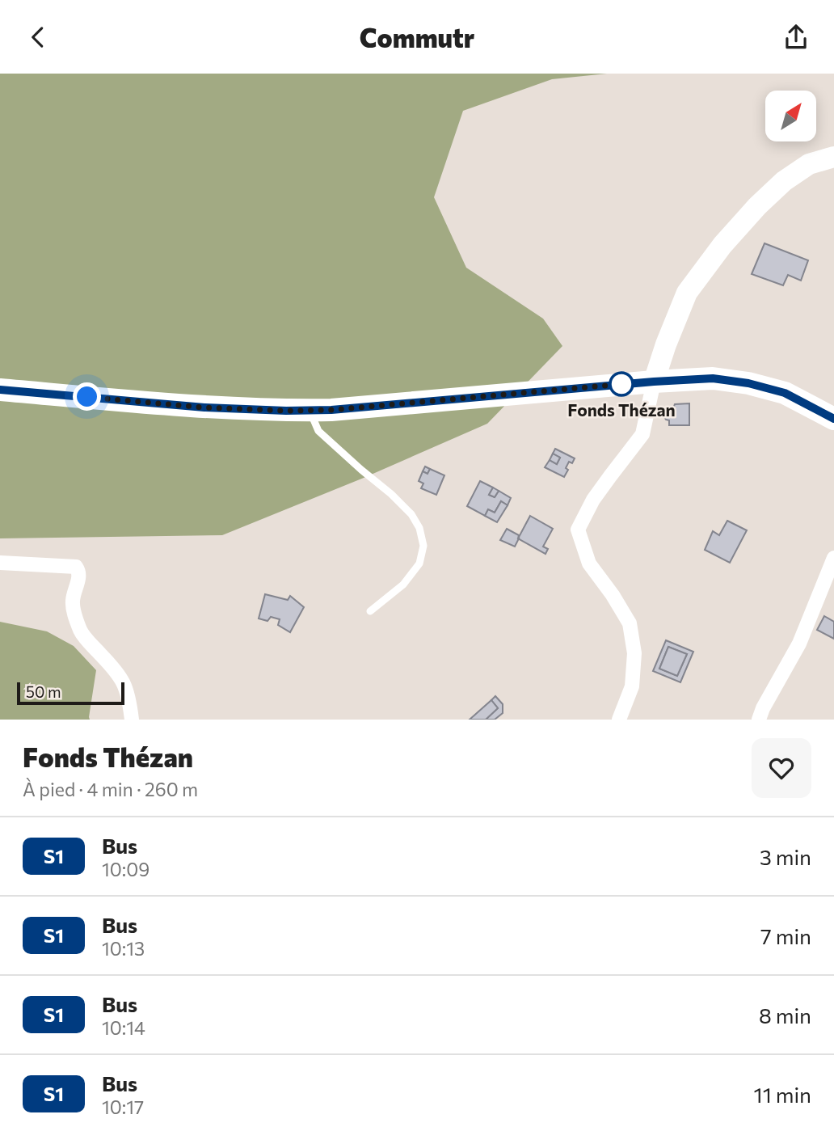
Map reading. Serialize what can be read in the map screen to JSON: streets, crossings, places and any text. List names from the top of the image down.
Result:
{
  "places": ["Fonds Thézan"],
  "lines": ["bus line S1"],
  "scale_bar": "50 m",
  "north": "top right",
  "page": {
    "header": "Commutr",
    "scale": "50 m",
    "heading": ["Fonds Thézan", "À pied · 4 min · 260 m"],
    "list": [
      {
        "mark": "S1",
        "name": "Bus",
        "note": "10:09",
        "value": "3 min"
      },
      {
        "mark": "S1",
        "name": "Bus",
        "note": "10:13",
        "value": "7 min"
      },
      {
        "mark": "S1",
        "name": "Bus",
        "note": "10:14",
        "value": "8 min"
      },
      {
        "mark": "S1",
        "name": "Bus",
        "note": "10:17",
        "value": "11 min"
      }
    ]
  }
}
